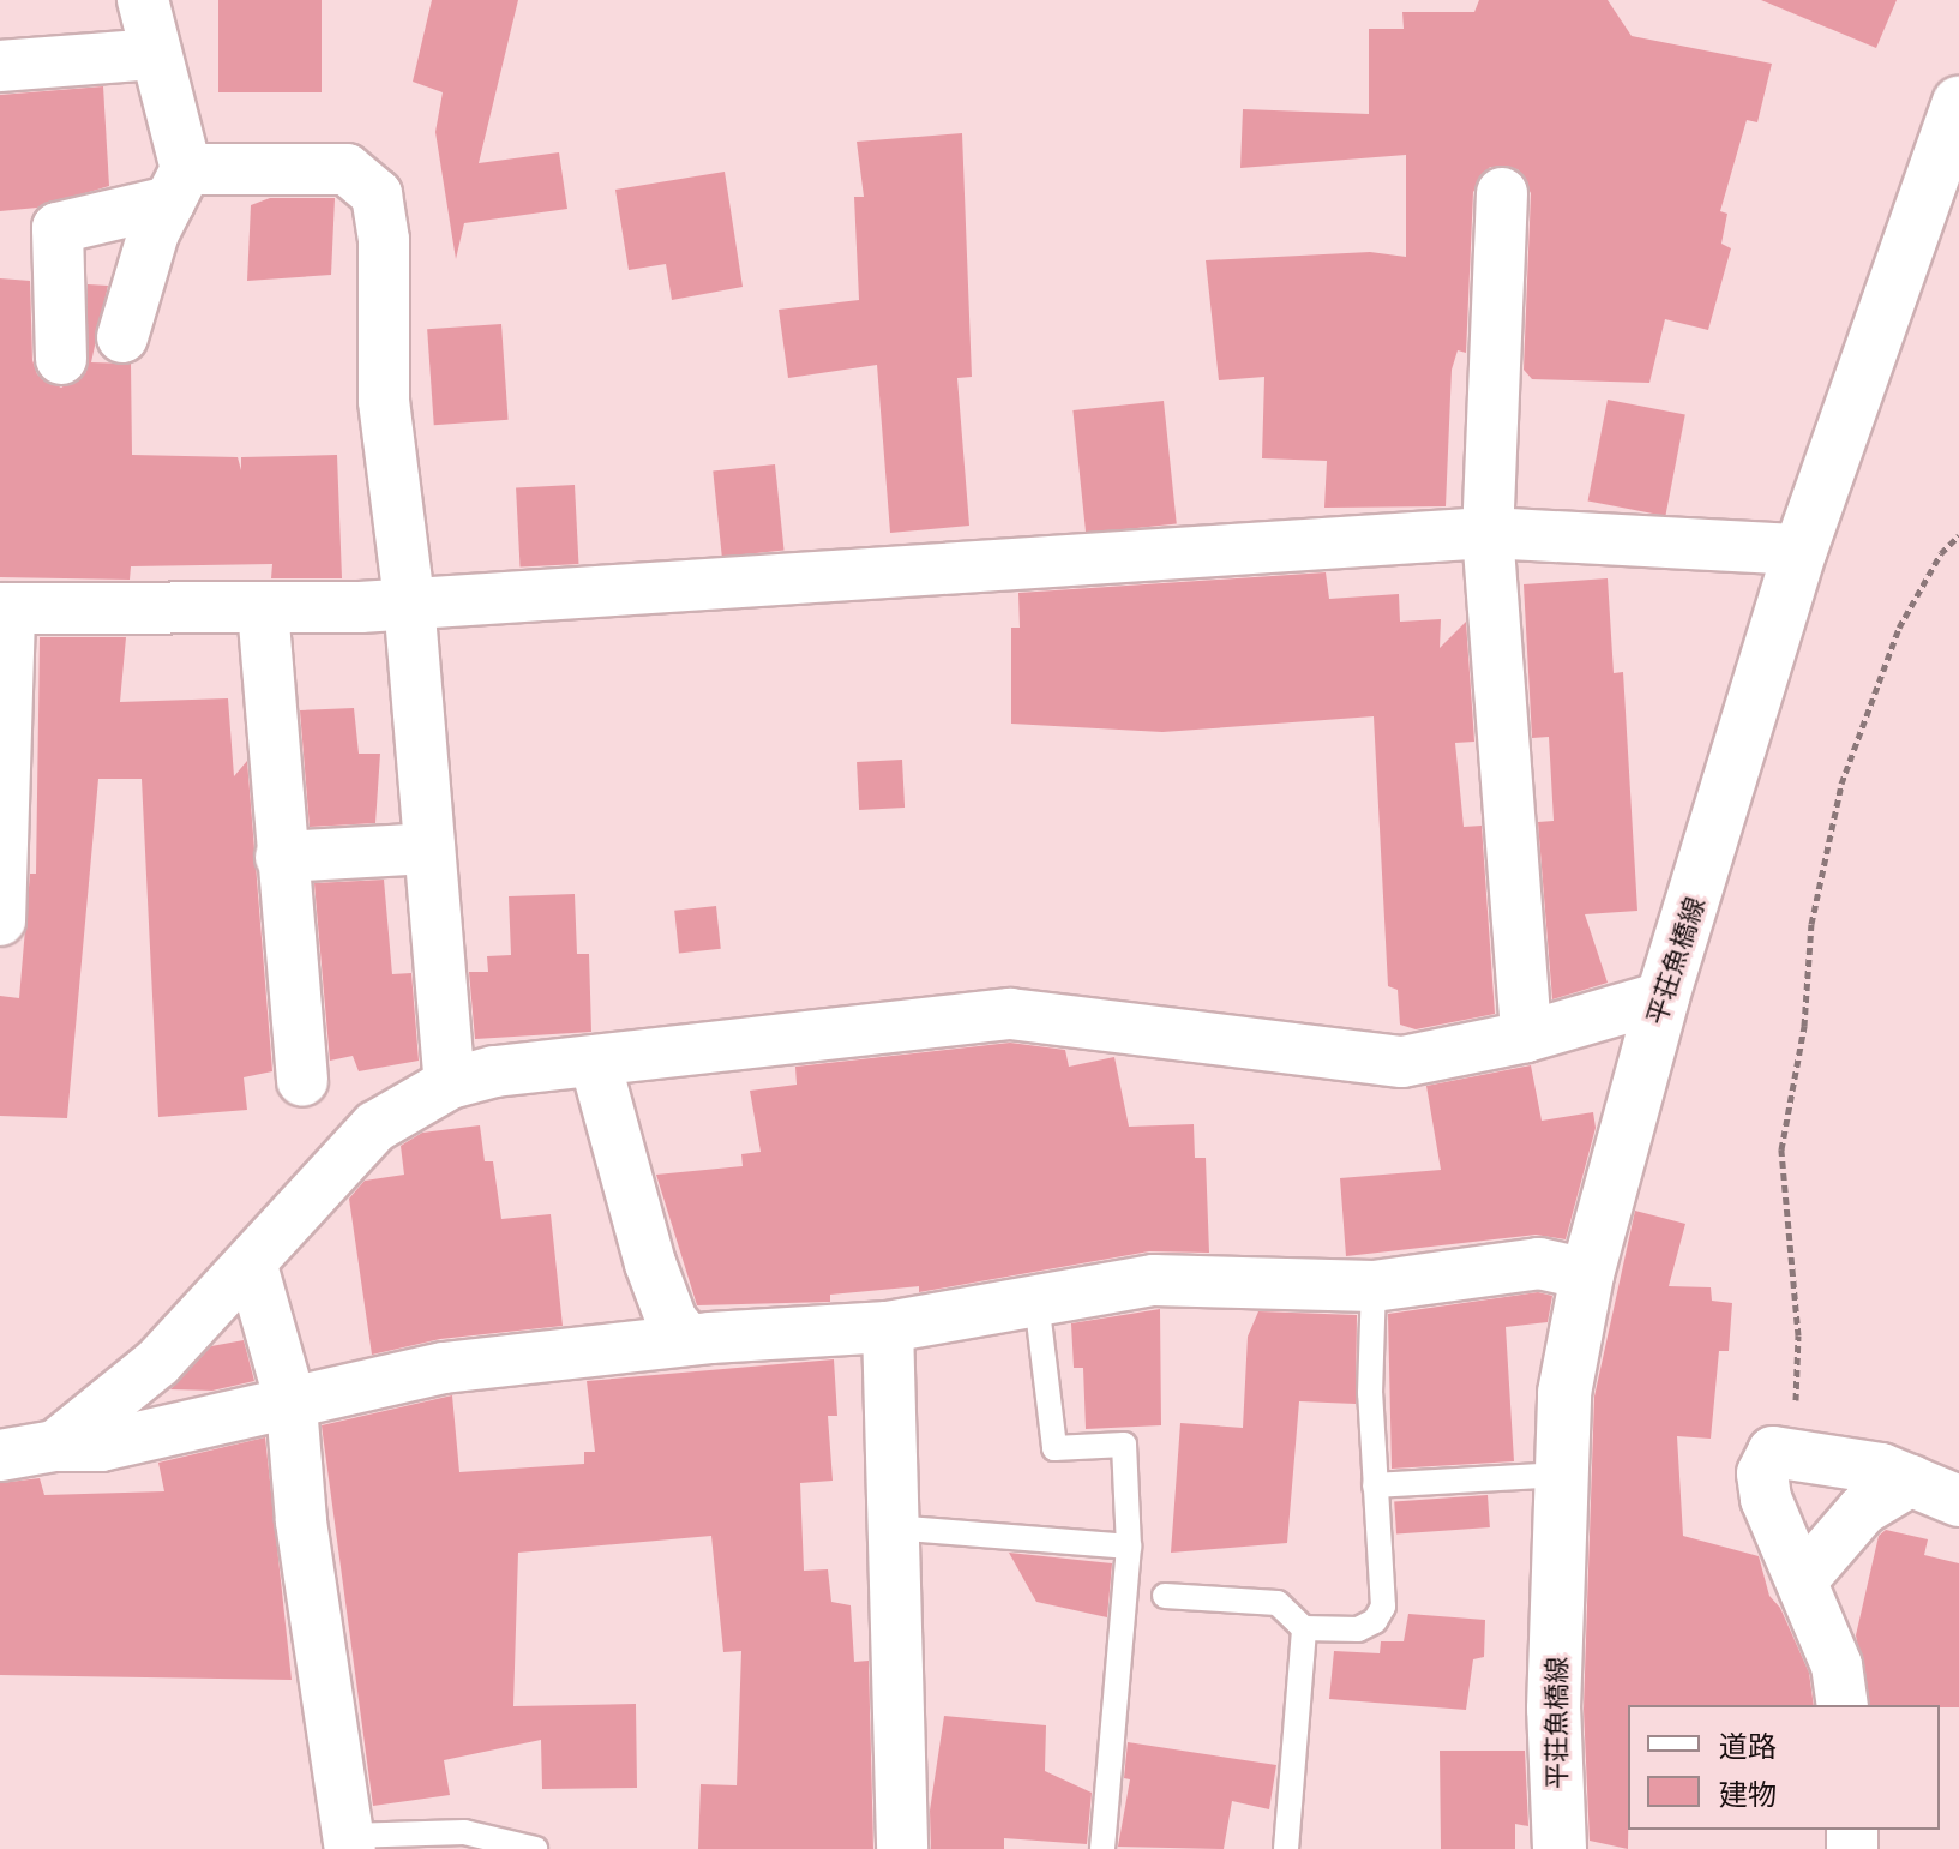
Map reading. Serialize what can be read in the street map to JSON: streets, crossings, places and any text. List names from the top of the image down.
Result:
{
  "streets": {
    "main road": ["平荘魚橋線"]
  },
  "legend": ["道路", "建物"]
}
